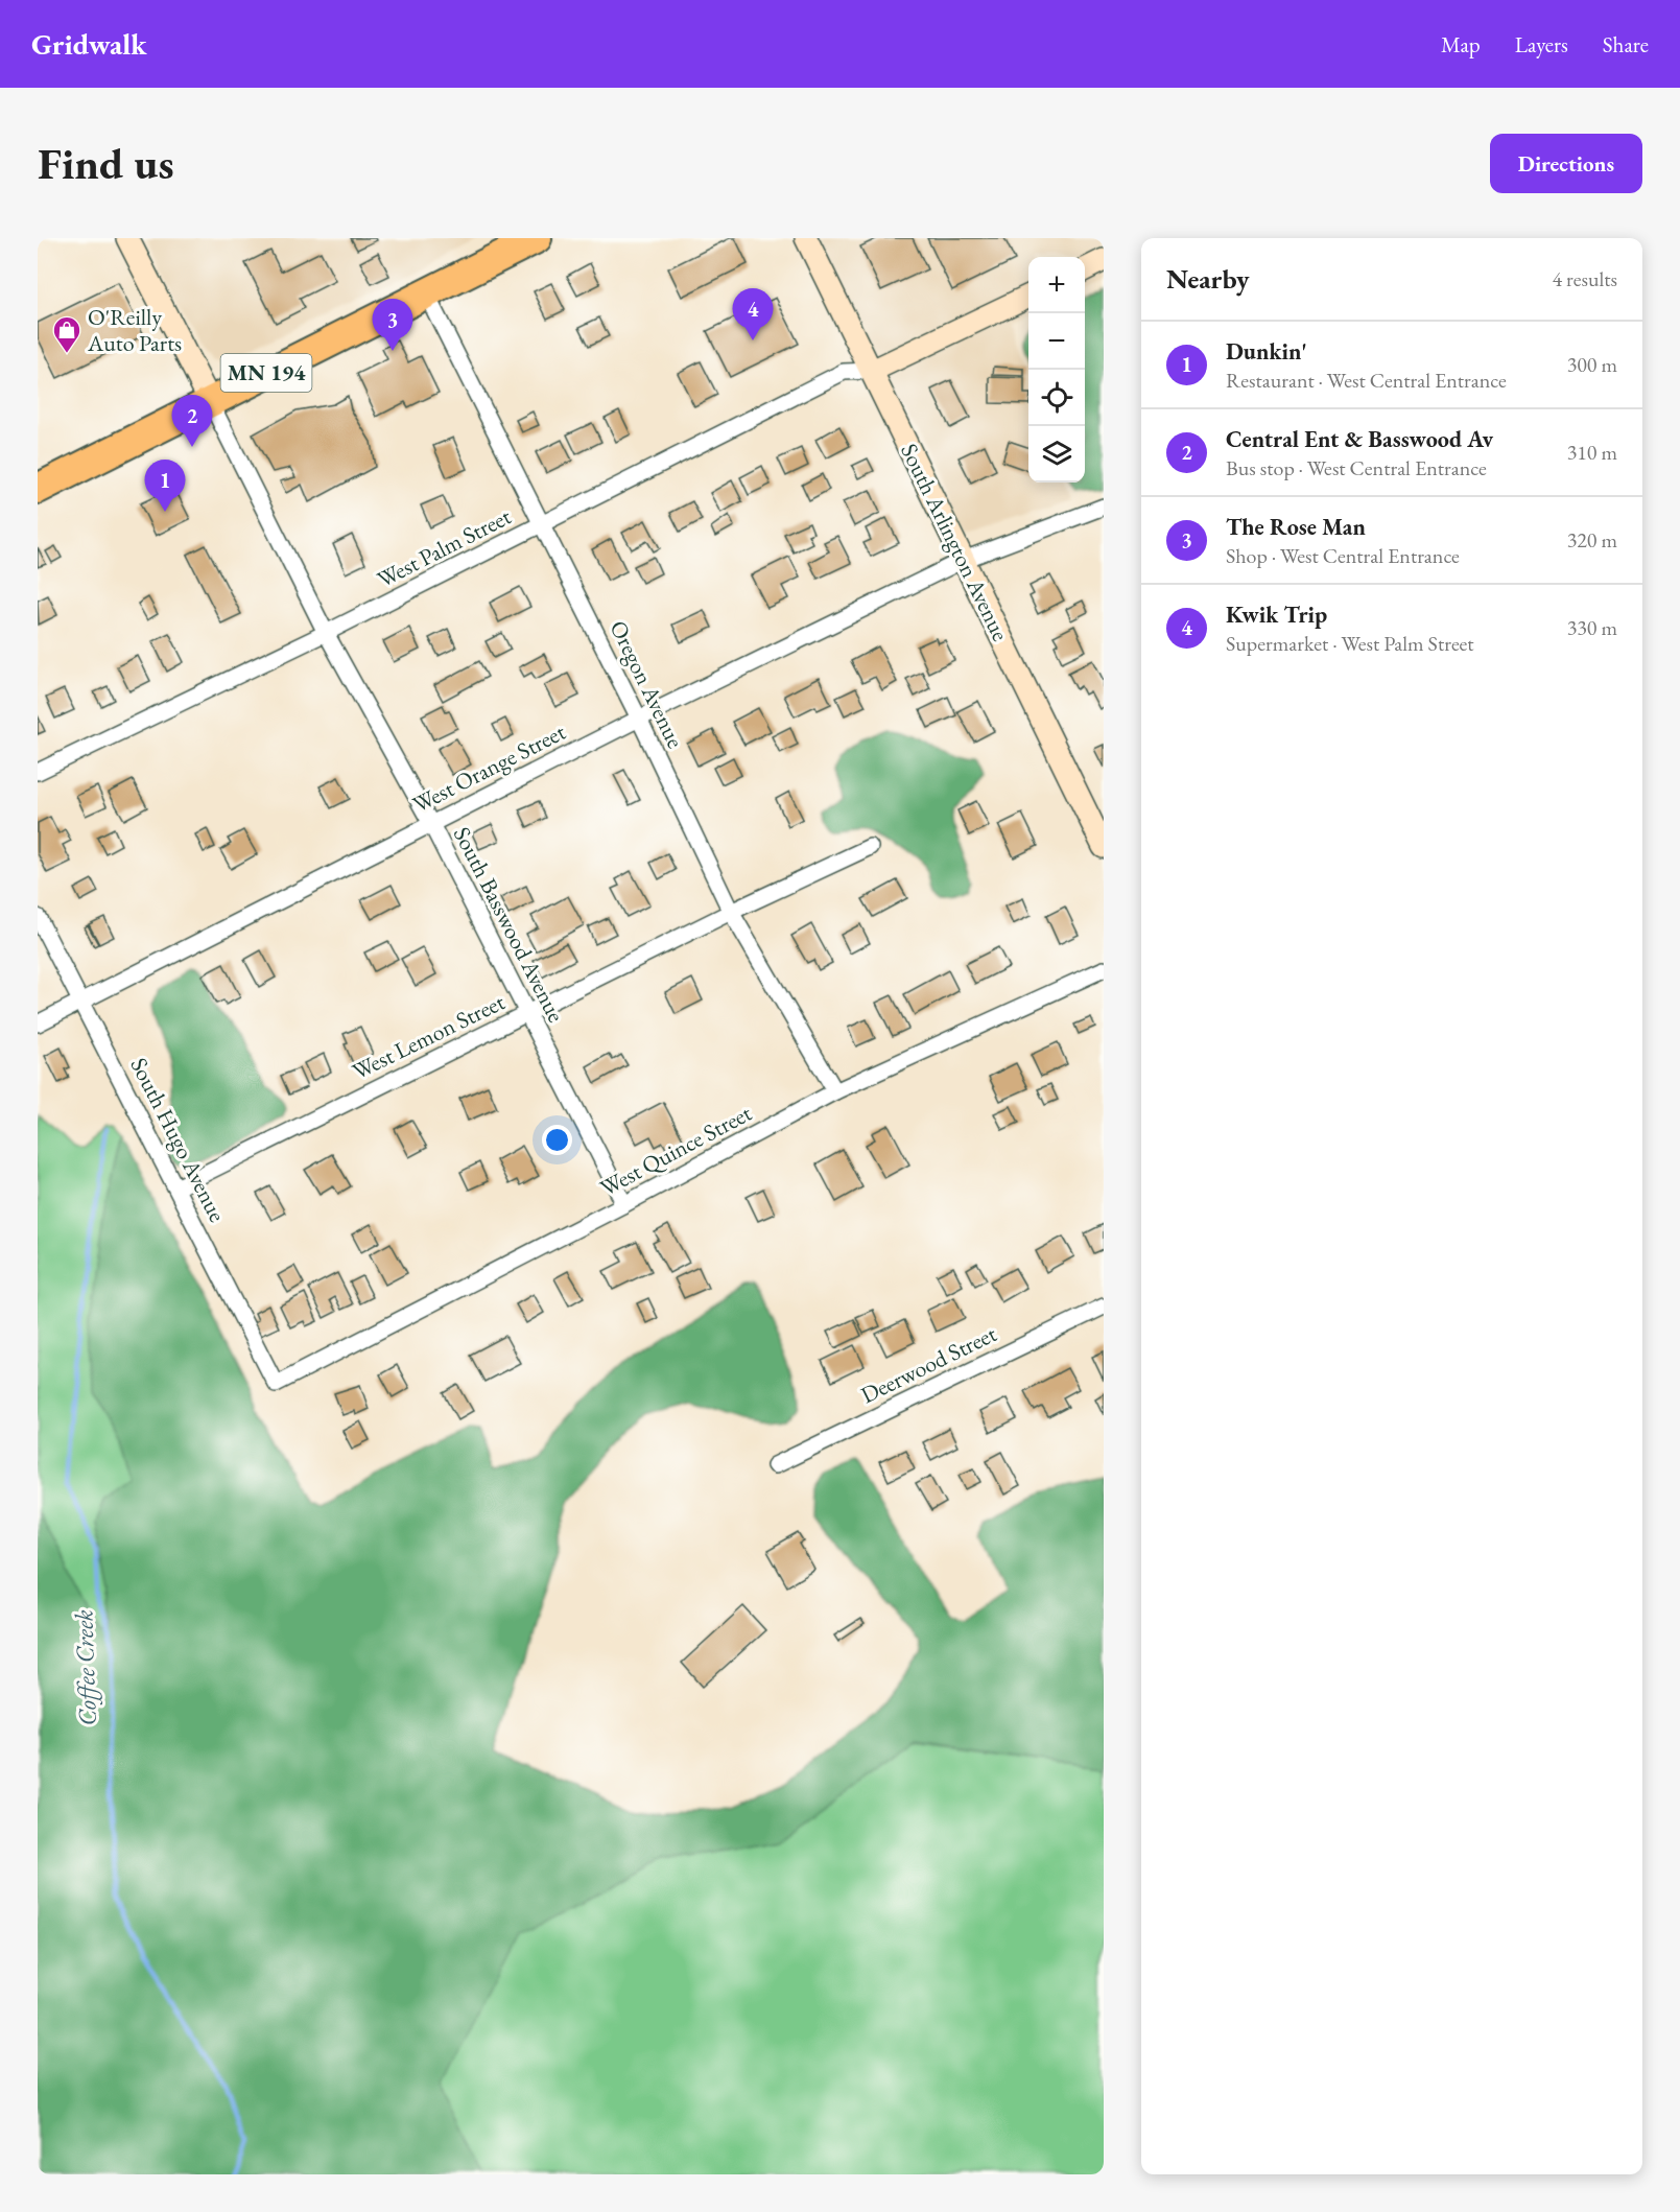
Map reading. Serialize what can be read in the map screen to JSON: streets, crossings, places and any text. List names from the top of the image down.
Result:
{
  "streets": {
    "highway": ["MN 194"],
    "main road": ["South Arlington Avenue"],
    "street": [
      "West Palm Street",
      "Oregon Avenue",
      "West Orange Street",
      "South Basswood Avenue",
      "West Lemon Street",
      "South Hugo Avenue",
      "West Quince Street",
      "Deerwood Street"
    ]
  },
  "crossings": [
    ["MN 194", "Oregon Avenue"],
    ["MN 194", "South Basswood Avenue"],
    ["South Arlington Avenue", "West Palm Street"],
    ["South Arlington Avenue", "West Orange Street"],
    ["West Palm Street", "Oregon Avenue"],
    ["West Palm Street", "South Basswood Avenue"],
    ["Oregon Avenue", "West Orange Street"],
    ["Oregon Avenue", "West Lemon Street"],
    ["Oregon Avenue", "West Quince Street"],
    ["West Orange Street", "South Basswood Avenue"],
    ["West Orange Street", "South Hugo Avenue"],
    ["South Basswood Avenue", "West Lemon Street"],
    ["South Basswood Avenue", "West Quince Street"],
    ["West Lemon Street", "South Hugo Avenue"],
    ["South Hugo Avenue", "West Quince Street"]
  ],
  "water": ["Coffee Creek"],
  "places": {
    "shop": ["O'Reilly Auto Parts"]
  },
  "page": {
    "header": "Gridwalk",
    "nav": ["Map", "Layers", "Share"],
    "buttons": "Directions",
    "title": "Find us",
    "heading": ["Nearby", "4 results"],
    "map_buttons": ["+", "−"],
    "pins": [
      "4",
      "3",
      "2",
      "1"
    ],
    "list": [
      {
        "mark": "1",
        "name": "Dunkin'",
        "note": "Restaurant · West Central Entrance",
        "value": "300 m"
      },
      {
        "mark": "2",
        "name": "Central Ent & Basswood Av",
        "note": "Bus stop · West Central Entrance",
        "value": "310 m"
      },
      {
        "mark": "3",
        "name": "The Rose Man",
        "note": "Shop · West Central Entrance",
        "value": "320 m"
      },
      {
        "mark": "4",
        "name": "Kwik Trip",
        "note": "Supermarket · West Palm Street",
        "value": "330 m"
      }
    ]
  }
}
